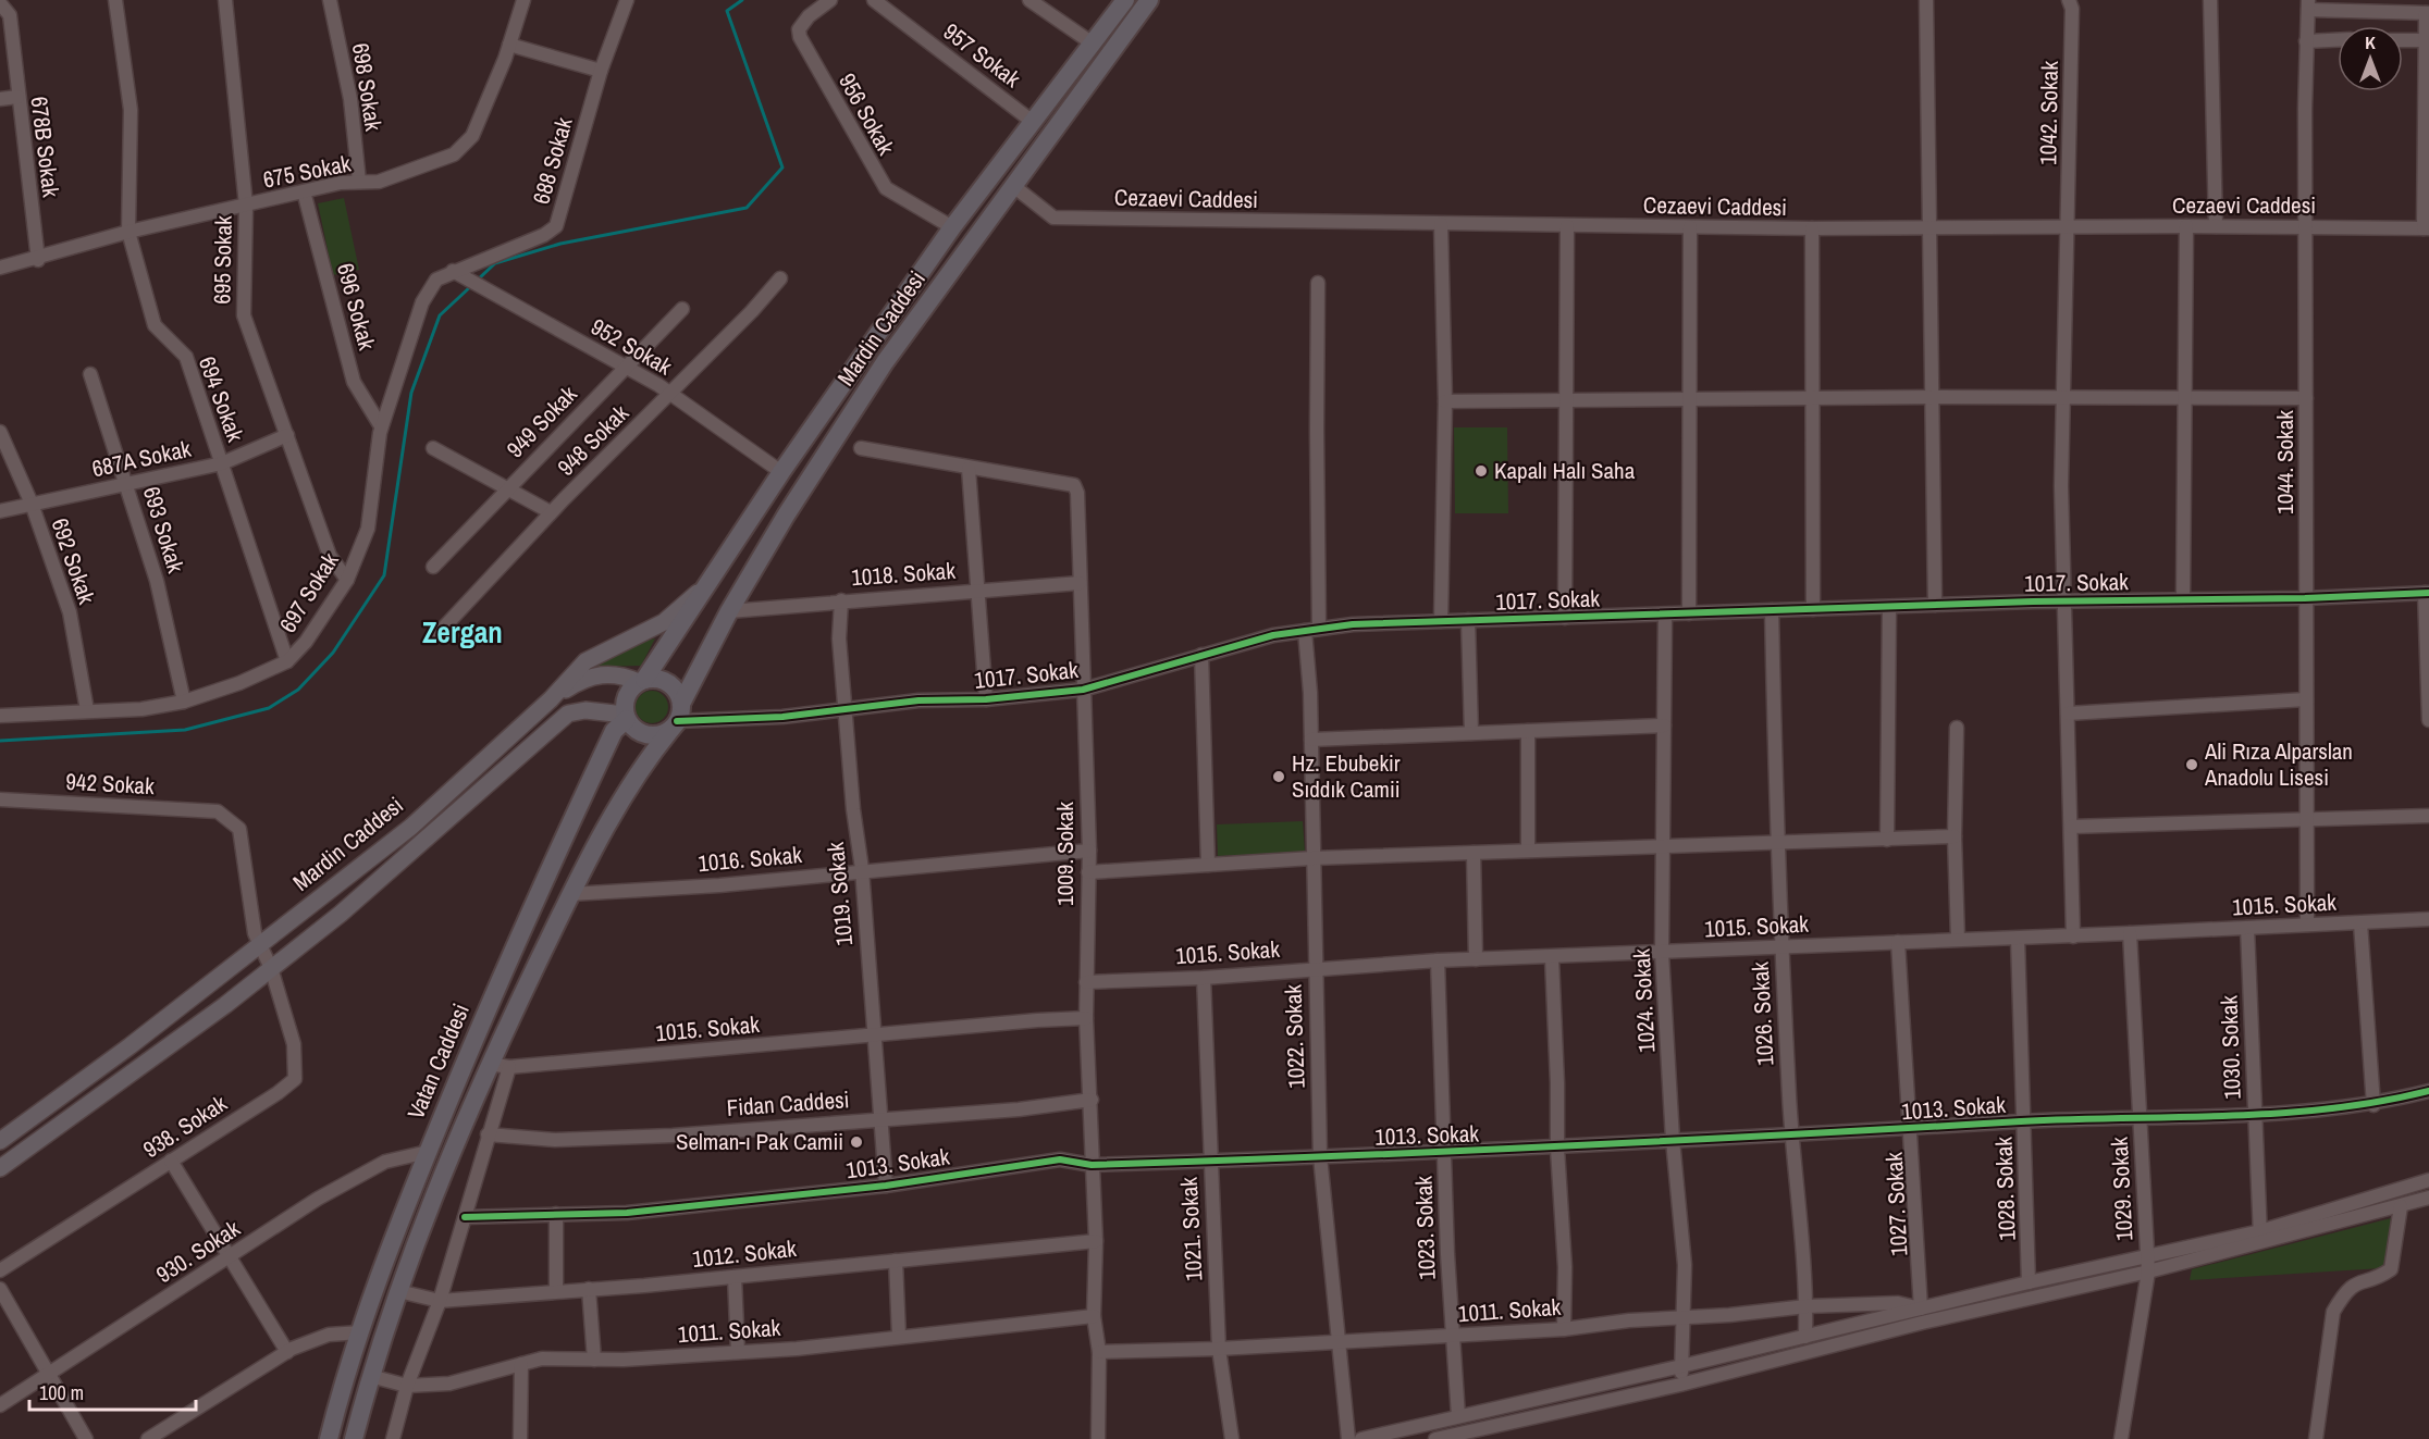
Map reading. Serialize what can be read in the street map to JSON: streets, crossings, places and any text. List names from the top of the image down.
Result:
{
  "streets": {
    "highway": ["Mardin Caddesi", "Vatan Caddesi"],
    "street": [
      "957 Sokak",
      "698 Sokak",
      "1042. Sokak",
      "956 Sokak",
      "678B Sokak",
      "688 Sokak",
      "675 Sokak",
      "Cezaevi Caddesi",
      "695 Sokak",
      "696 Sokak",
      "952 Sokak",
      "694 Sokak",
      "949 Sokak",
      "948 Sokak",
      "687A Sokak",
      "1044. Sokak",
      "693 Sokak",
      "692 Sokak",
      "1018. Sokak",
      "1017. Sokak",
      "697 Sokak",
      "942 Sokak",
      "1009. Sokak",
      "1016. Sokak",
      "1019. Sokak",
      "1015. Sokak",
      "1024. Sokak",
      "1026. Sokak",
      "1022. Sokak",
      "1030. Sokak",
      "Fidan Caddesi",
      "1013. Sokak",
      "938. Sokak",
      "1028. Sokak",
      "1029. Sokak",
      "1027. Sokak",
      "1023. Sokak",
      "1021. Sokak",
      "930. Sokak",
      "1012. Sokak",
      "1011. Sokak"
    ]
  },
  "crossings": [
    ["957 Sokak", "Mardin Caddesi"],
    ["698 Sokak", "675 Sokak"],
    ["1042. Sokak", "Cezaevi Caddesi"],
    ["1042. Sokak", "1017. Sokak"],
    ["1042. Sokak", "1015. Sokak"],
    ["956 Sokak", "Mardin Caddesi"],
    ["678B Sokak", "675 Sokak"],
    ["688 Sokak", "952 Sokak"],
    ["688 Sokak", "697 Sokak"],
    ["675 Sokak", "695 Sokak"],
    ["675 Sokak", "696 Sokak"],
    ["675 Sokak", "694 Sokak"],
    ["Cezaevi Caddesi", "Mardin Caddesi"],
    ["Cezaevi Caddesi", "1044. Sokak"],
    ["695 Sokak", "687A Sokak"],
    ["695 Sokak", "697 Sokak"],
    ["696 Sokak", "697 Sokak"],
    ["Mardin Caddesi", "952 Sokak"],
    ["Mardin Caddesi", "1018. Sokak"],
    ["Mardin Caddesi", "1017. Sokak"],
    ["Mardin Caddesi", "942 Sokak"],
    ["Mardin Caddesi", "Vatan Caddesi"],
    ["Mardin Caddesi", "938. Sokak"],
    ["952 Sokak", "949 Sokak"],
    ["952 Sokak", "948 Sokak"],
    ["952 Sokak", "697 Sokak"],
    ["694 Sokak", "687A Sokak"],
    ["694 Sokak", "697 Sokak"],
    ["687A Sokak", "693 Sokak"],
    ["687A Sokak", "692 Sokak"],
    ["1044. Sokak", "1017. Sokak"],
    ["1044. Sokak", "1015. Sokak"],
    ["693 Sokak", "697 Sokak"],
    ["692 Sokak", "697 Sokak"],
    ["1018. Sokak", "1009. Sokak"],
    ["1018. Sokak", "1019. Sokak"],
    ["1017. Sokak", "1009. Sokak"],
    ["1017. Sokak", "1019. Sokak"],
    ["1017. Sokak", "1024. Sokak"],
    ["1017. Sokak", "1026. Sokak"],
    ["1017. Sokak", "1022. Sokak"],
    ["1017. Sokak", "Vatan Caddesi"],
    ["1009. Sokak", "1016. Sokak"],
    ["1009. Sokak", "1015. Sokak"],
    ["1009. Sokak", "Fidan Caddesi"],
    ["1009. Sokak", "1013. Sokak"],
    ["1009. Sokak", "1012. Sokak"],
    ["1009. Sokak", "1011. Sokak"],
    ["1016. Sokak", "1019. Sokak"],
    ["1016. Sokak", "Vatan Caddesi"],
    ["1019. Sokak", "1015. Sokak"],
    ["1019. Sokak", "Fidan Caddesi"],
    ["1019. Sokak", "1013. Sokak"],
    ["1015. Sokak", "1024. Sokak"],
    ["1015. Sokak", "1026. Sokak"],
    ["1015. Sokak", "1022. Sokak"],
    ["1015. Sokak", "1030. Sokak"],
    ["1015. Sokak", "Vatan Caddesi"],
    ["1015. Sokak", "1028. Sokak"],
    ["1015. Sokak", "1029. Sokak"],
    ["1015. Sokak", "1027. Sokak"],
    ["1015. Sokak", "1023. Sokak"],
    ["1015. Sokak", "1021. Sokak"],
    ["1024. Sokak", "1013. Sokak"],
    ["1024. Sokak", "1011. Sokak"],
    ["1026. Sokak", "1013. Sokak"],
    ["1026. Sokak", "1011. Sokak"],
    ["1022. Sokak", "1013. Sokak"],
    ["1022. Sokak", "1011. Sokak"],
    ["1030. Sokak", "1013. Sokak"],
    ["Vatan Caddesi", "930. Sokak"],
    ["Vatan Caddesi", "1012. Sokak"],
    ["Vatan Caddesi", "1011. Sokak"],
    ["1013. Sokak", "1028. Sokak"],
    ["1013. Sokak", "1029. Sokak"],
    ["1013. Sokak", "1027. Sokak"],
    ["1013. Sokak", "1023. Sokak"],
    ["1013. Sokak", "1021. Sokak"],
    ["1027. Sokak", "1011. Sokak"],
    ["1023. Sokak", "1011. Sokak"],
    ["1021. Sokak", "1011. Sokak"]
  ],
  "districts": ["Zergan"],
  "places": [
    "Kapalı Halı Saha",
    "Ali Rıza Alparslan Anadolu Lisesi",
    "Hz. Ebubekir Sıddık Camii",
    "Selman-ı Pak Camii"
  ],
  "scale_bar": "100 m",
  "north": "top"
}
